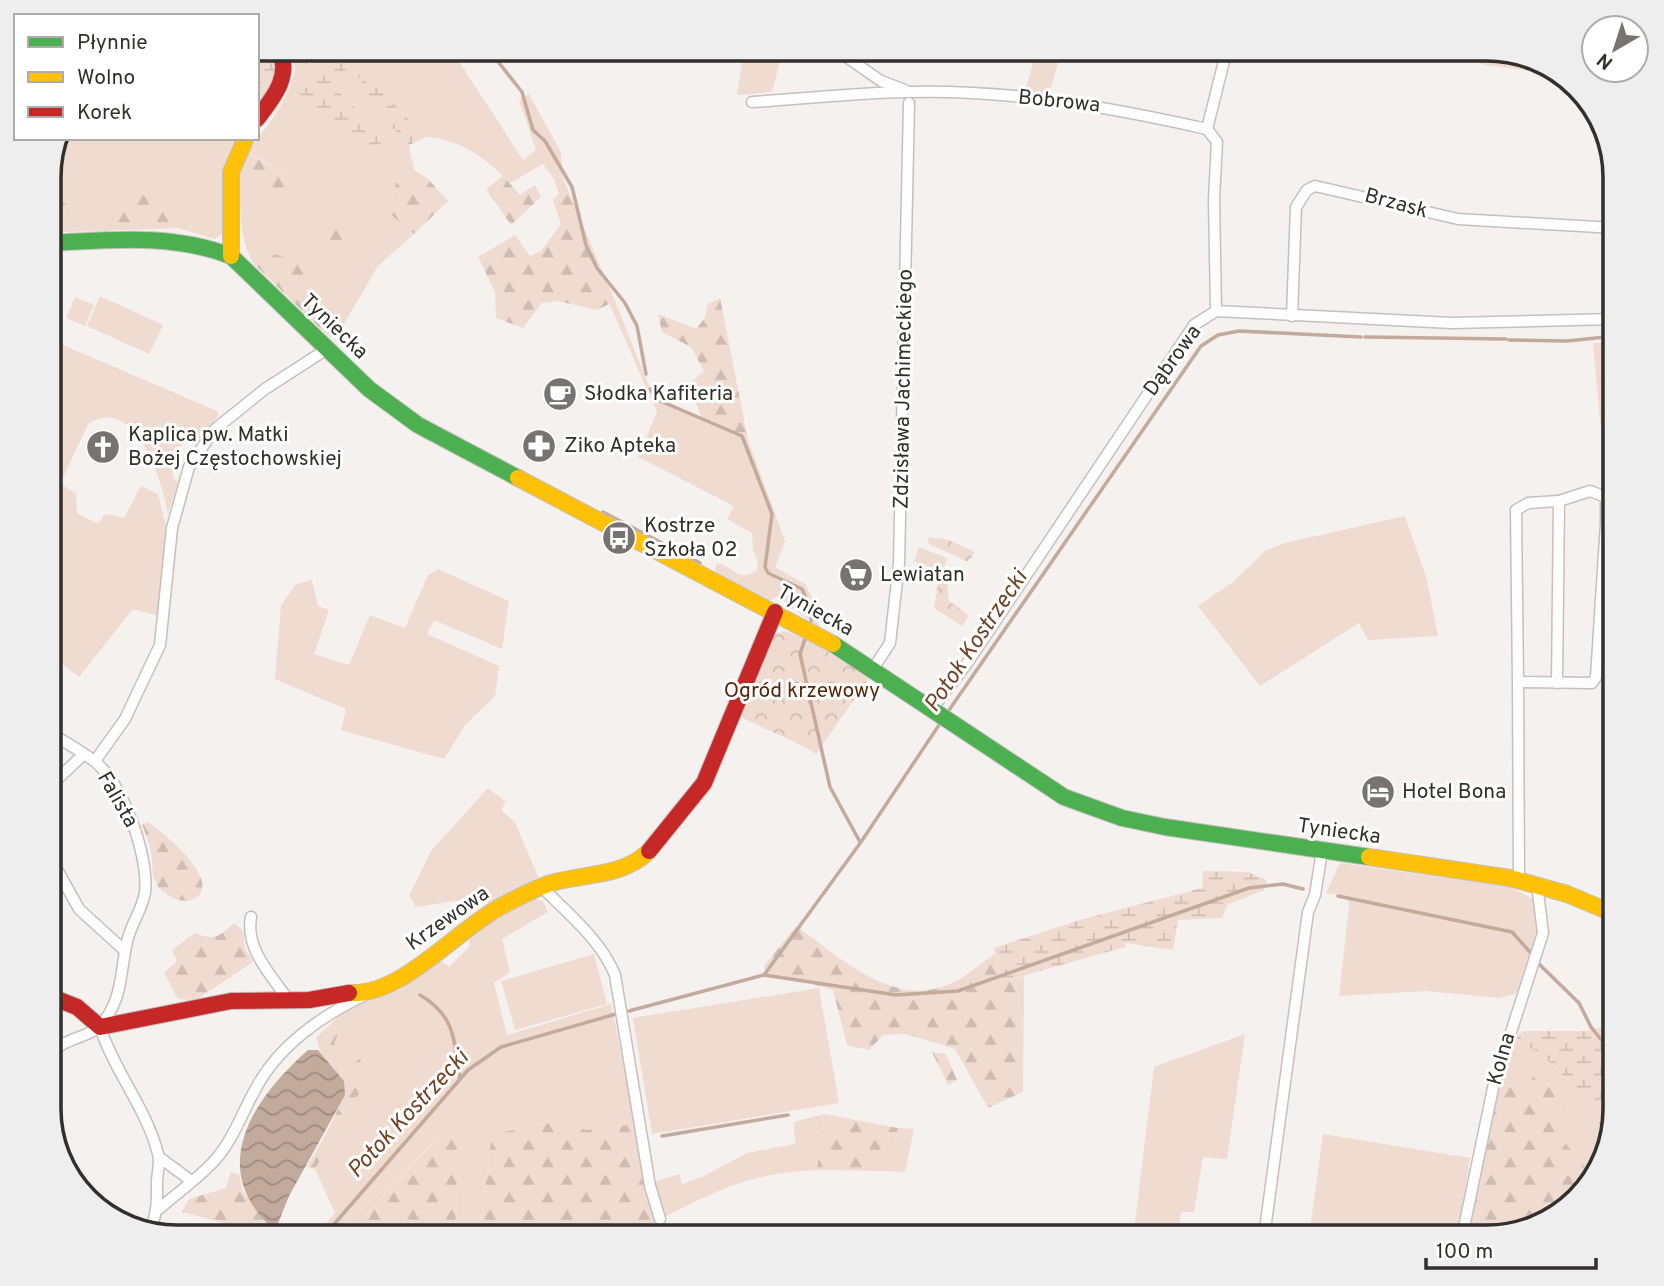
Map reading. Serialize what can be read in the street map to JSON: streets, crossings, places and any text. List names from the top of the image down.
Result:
{
  "streets": {
    "street": [
      "Bobrowa",
      "Brzask",
      "Tyniecka",
      "Dąbrowa",
      "Zdzisława Jachimeckiego",
      "Falista",
      "Krzewowa",
      "Kolna"
    ]
  },
  "crossings": [
    ["Bobrowa", "Zdzisława Jachimeckiego"],
    ["Brzask", "Dąbrowa"],
    ["Tyniecka", "Dąbrowa"],
    ["Tyniecka", "Zdzisława Jachimeckiego"],
    ["Tyniecka", "Falista"],
    ["Tyniecka", "Krzewowa"],
    ["Tyniecka", "Kolna"],
    ["Falista", "Krzewowa"]
  ],
  "water": ["Potok Kostrzecki"],
  "parks": ["Ogród krzewowy"],
  "places": {
    "cafe": ["Słodka Kafiteria"],
    "pharmacy": ["Ziko Apteka"],
    "church": ["Kaplica pw. Matki Bożej Częstochowskiej"],
    "bus stop": ["Kostrze Szkoła 02"],
    "supermarket": ["Lewiatan"],
    "hotel": ["Hotel Bona"]
  },
  "legend": ["Płynnie", "Wolno", "Korek"],
  "scale_bar": "100 m",
  "north": "bottom left"
}
